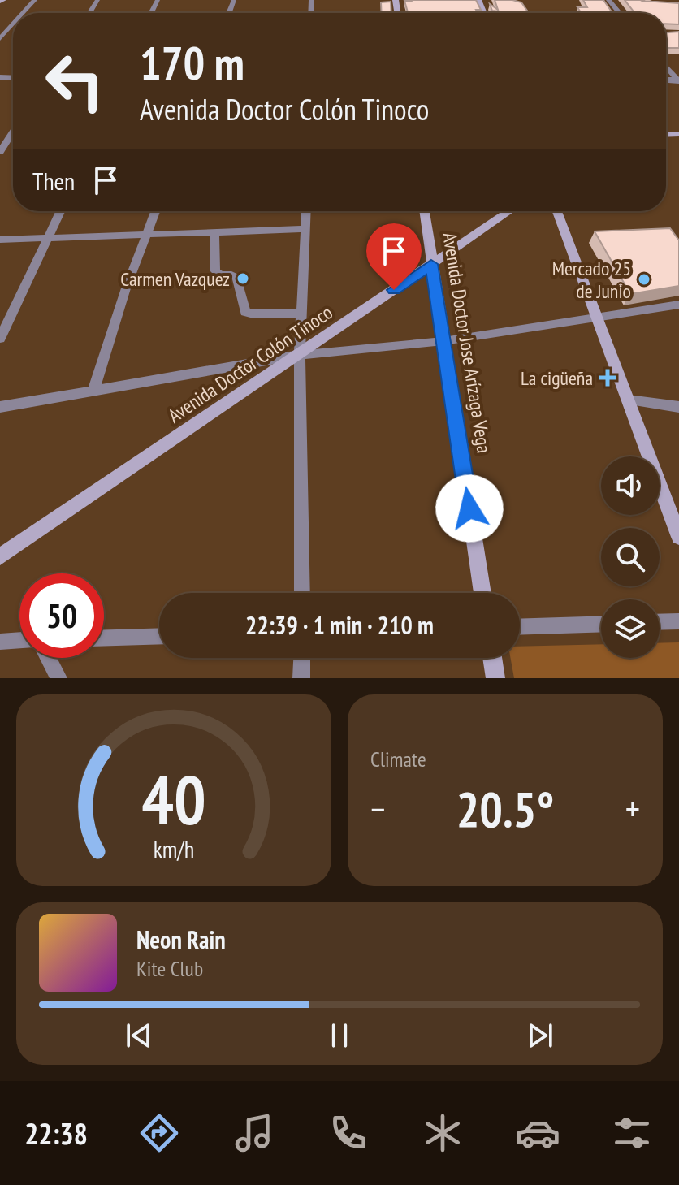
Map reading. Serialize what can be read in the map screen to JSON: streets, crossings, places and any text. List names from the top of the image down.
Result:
{
  "streets": {
    "main road": ["Avenida Doctor Jose Arízaga Vega", "Avenida Doctor Colón Tinoco"]
  },
  "crossings": [
    ["Avenida Doctor Jose Arízaga Vega", "Avenida Doctor Colón Tinoco"]
  ],
  "places": {
    "other": ["Carmen Vazquez", "Mercado 25 de Junio"],
    "health": ["La cigüeña"]
  },
  "page": {
    "turn": ["170 m", "Avenida Doctor Colón Tinoco"],
    "then": "Then",
    "limit": "50",
    "trip": "22:39 · 1 min · 210 m",
    "tile": "Climate",
    "heat": ["−", "20.5°", "+"],
    "song": ["Neon Rain", "Kite Club"],
    "tabs": "22:38",
    "gauge": ["40", "km/h"]
  }
}
